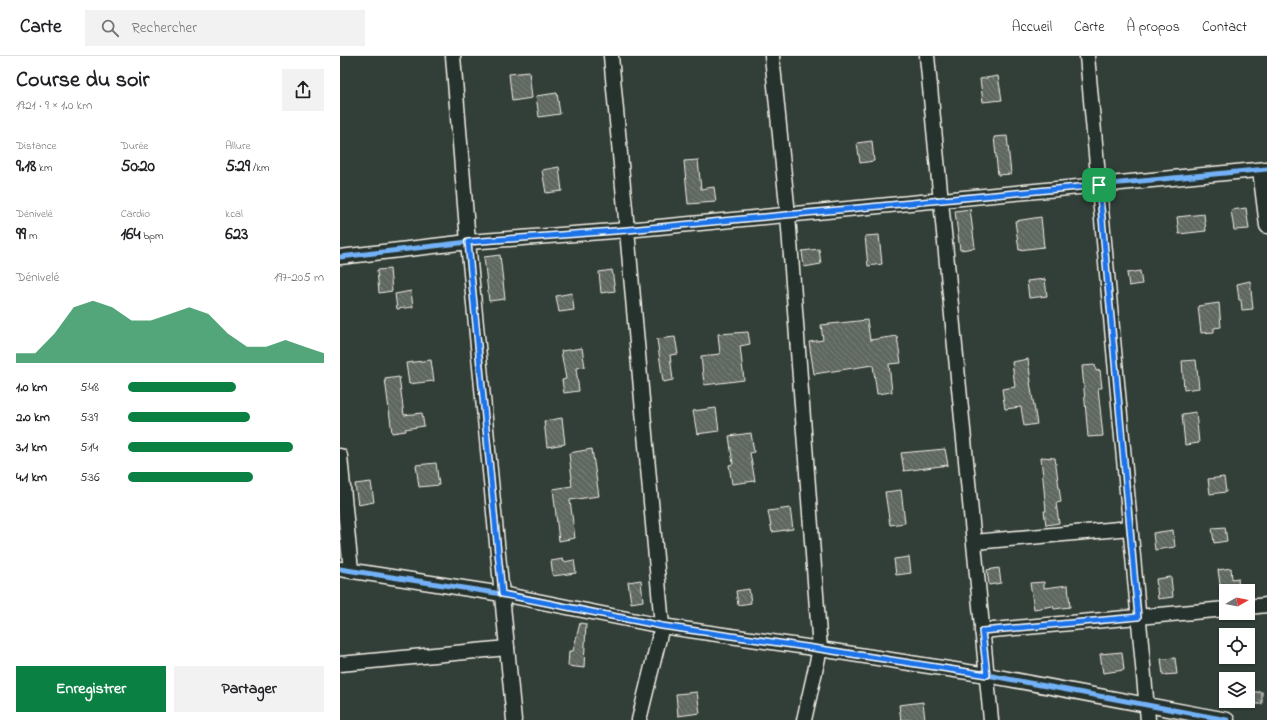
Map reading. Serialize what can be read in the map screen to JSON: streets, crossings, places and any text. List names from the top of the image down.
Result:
{
  "north": "right",
  "page": {
    "header": "Carte",
    "search": "Rechercher",
    "nav": [
      "Accueil",
      "Carte",
      "À propos",
      "Contact"
    ],
    "heading": ["Course du soir", "19:21 · 9 × 1.0 km"],
    "stats": [
      ["Distance", "9.18 km"],
      ["Durée", "50:20"],
      ["Allure", "5:29 /km"],
      ["Dénivelé", "99 m"],
      ["Cardio", "164 bpm"],
      ["kcal", "623"]
    ],
    "chart": ["Dénivelé", "197–205 m"],
    "list": [
      {
        "name": "1.0 km",
        "note": "5:48"
      },
      {
        "name": "2.0 km",
        "note": "5:39"
      },
      {
        "name": "3.1 km",
        "note": "5:14"
      },
      {
        "name": "4.1 km",
        "note": "5:36"
      }
    ],
    "buttons": ["Enregistrer", "Partager"]
  }
}
